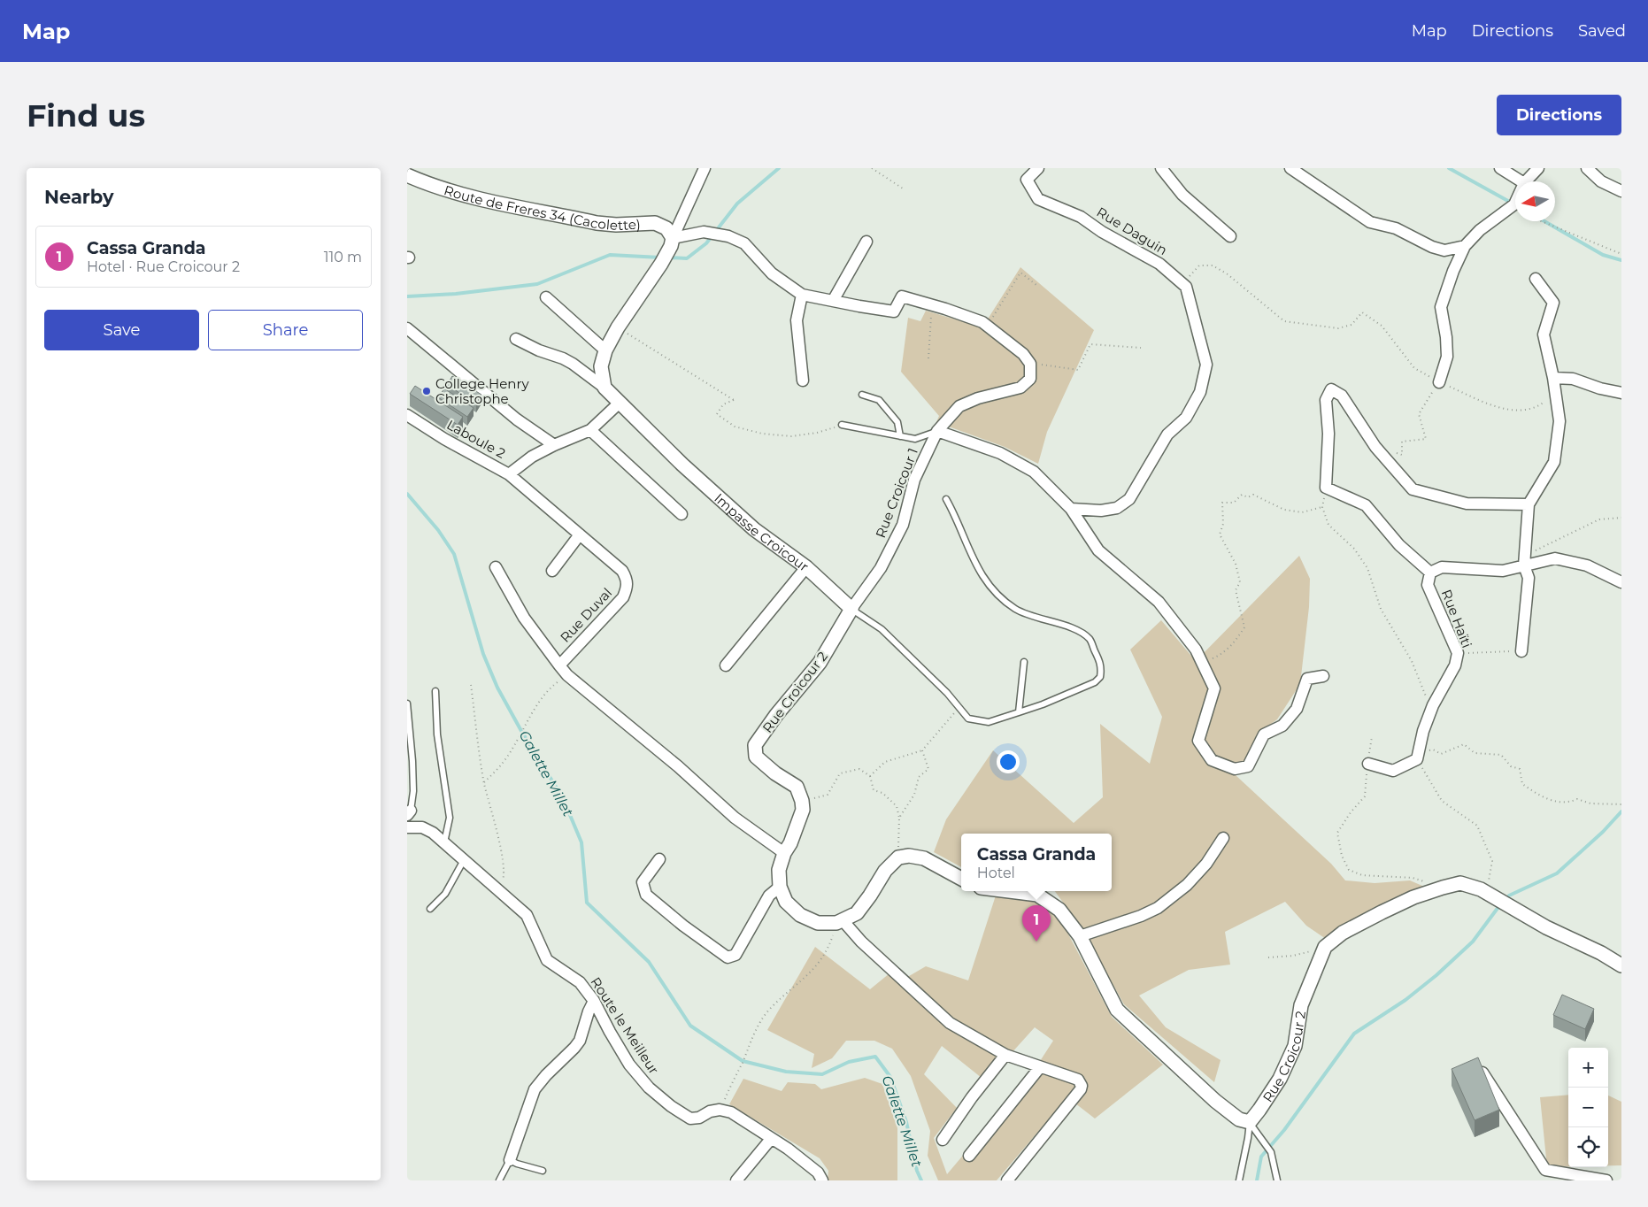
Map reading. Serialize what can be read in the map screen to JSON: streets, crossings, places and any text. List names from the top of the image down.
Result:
{
  "streets": {
    "street": [
      "Route de Freres 34 (Cacolette)",
      "Rue Daguin",
      "Laboule 2",
      "Rue Croicour 1",
      "Impasse Croicour",
      "Rue Duval",
      "Rue Haïti",
      "Rue Croicour 2",
      "Route le Meilleur"
    ]
  },
  "crossings": [
    ["Laboule 2", "Rue Duval"],
    ["Rue Croicour 1", "Impasse Croicour"],
    ["Rue Croicour 1", "Rue Croicour 2"],
    ["Impasse Croicour", "Rue Croicour 2"]
  ],
  "water": ["Galette Millet"],
  "places": ["College Henry Christophe"],
  "north": "left",
  "page": {
    "header": "Map",
    "nav": ["Map", "Directions", "Saved"],
    "buttons": [
      "Directions",
      ["Save", "Share"]
    ],
    "title": "Find us",
    "heading": "Nearby",
    "list": [
      {
        "mark": "1",
        "name": "Cassa Granda",
        "note": "Hotel · Rue Croicour 2",
        "value": "110 m"
      }
    ],
    "popup": ["Cassa Granda", "Hotel"],
    "pins": "1",
    "map_buttons": ["+", "−"]
  }
}
